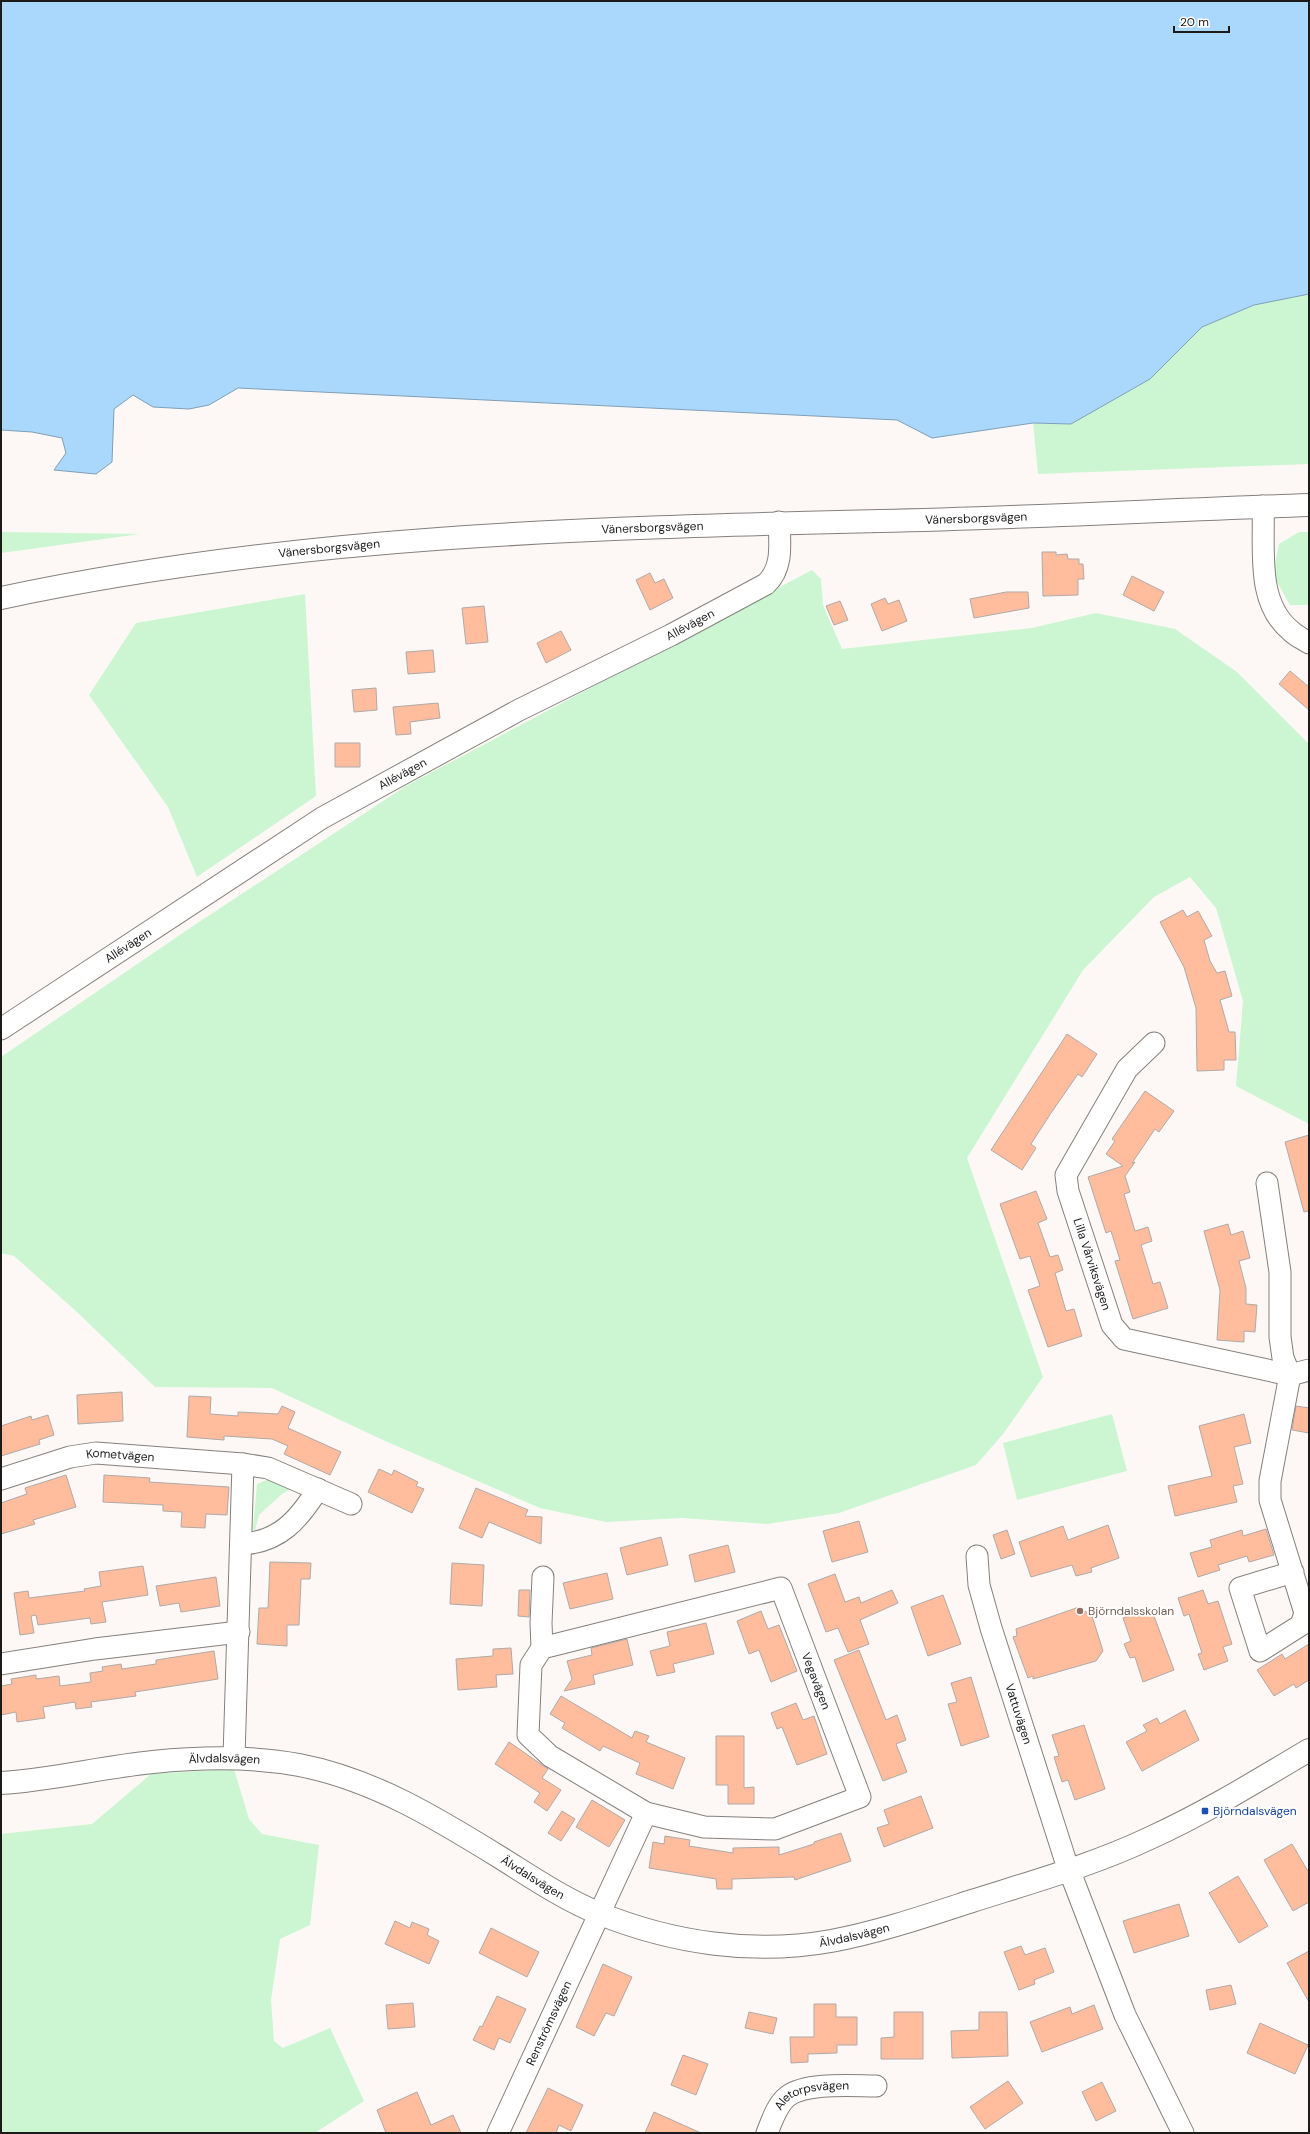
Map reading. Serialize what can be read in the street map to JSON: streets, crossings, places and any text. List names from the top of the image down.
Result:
{
  "streets": {
    "street": [
      "Vänersborgsvägen",
      "Allévägen",
      "Lilla Vårviksvägen",
      "Kometvägen",
      "Vegavägen",
      "Vattuvägen",
      "Älvdalsvägen",
      "Renströmsvägen",
      "Aletorpsvägen"
    ]
  },
  "crossings": [
    ["Vänersborgsvägen", "Allévägen"],
    ["Vattuvägen", "Älvdalsvägen"],
    ["Älvdalsvägen", "Renströmsvägen"]
  ],
  "places": {
    "other": ["Björndalsskolan"],
    "transit": ["Björndalsvägen"]
  },
  "scale_bar": "20 m"
}
